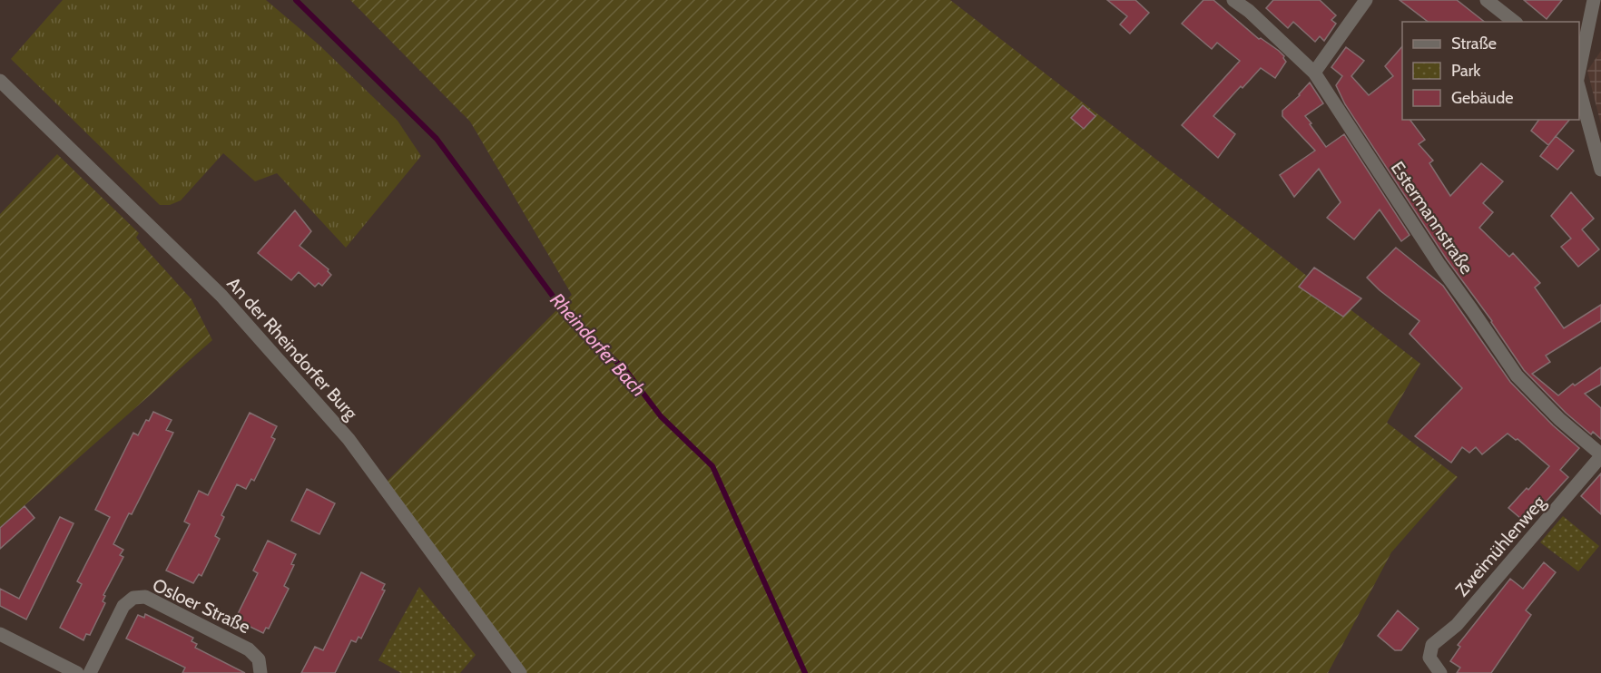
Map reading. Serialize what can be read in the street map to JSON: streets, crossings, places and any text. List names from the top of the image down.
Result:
{
  "streets": {
    "street": [
      "Estermannstraße",
      "An der Rheindorfer Burg",
      "Zweimühlenweg",
      "Osloer Straße"
    ]
  },
  "crossings": [
    ["Estermannstraße", "Zweimühlenweg"]
  ],
  "water": ["Rheindorfer Bach"],
  "legend": ["Straße", "Park", "Gebäude"]
}
